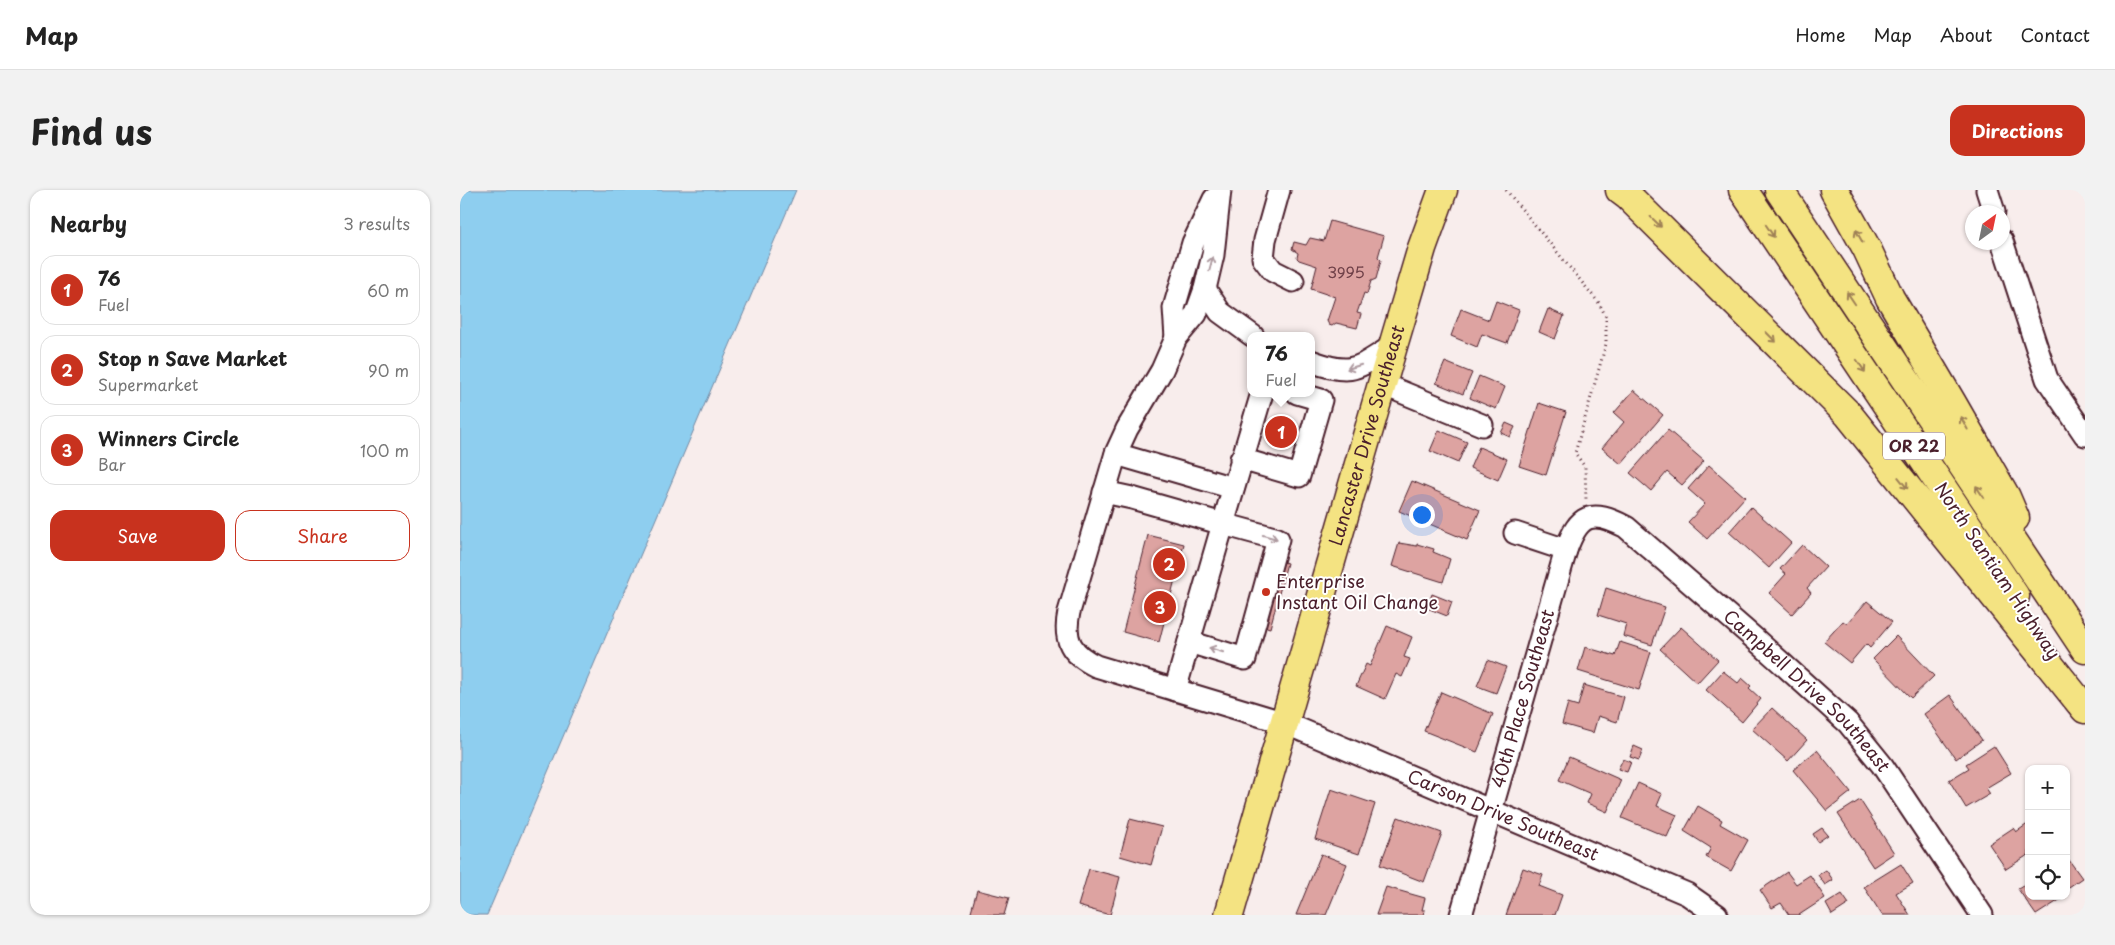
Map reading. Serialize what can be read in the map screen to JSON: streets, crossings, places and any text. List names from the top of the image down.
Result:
{
  "streets": {
    "main road": ["Lancaster Drive Southeast", "OR 22", "North Santiam Highway"],
    "street": ["Campbell Drive Southeast", "40th Place Southeast", "Carson Drive Southeast"]
  },
  "crossings": [
    ["Lancaster Drive Southeast", "Carson Drive Southeast"],
    ["Campbell Drive Southeast", "40th Place Southeast"],
    ["40th Place Southeast", "Carson Drive Southeast"]
  ],
  "places": ["Enterprise Instant Oil Change"],
  "house_numbers": ["3995"],
  "north": "top right",
  "page": {
    "header": "Map",
    "nav": [
      "Home",
      "Map",
      "About",
      "Contact"
    ],
    "title": "Find us",
    "buttons": [
      "Directions",
      ["Save", "Share"]
    ],
    "heading": ["Nearby", "3 results"],
    "list": [
      {
        "mark": "1",
        "name": "76",
        "note": "Fuel",
        "value": "60 m"
      },
      {
        "mark": "2",
        "name": "Stop n Save Market",
        "note": "Supermarket",
        "value": "90 m"
      },
      {
        "mark": "3",
        "name": "Winners Circle",
        "note": "Bar",
        "value": "100 m"
      }
    ],
    "popup": ["76", "Fuel"],
    "pins": ["1", "2", "3"],
    "map_buttons": ["+", "−"]
  }
}
